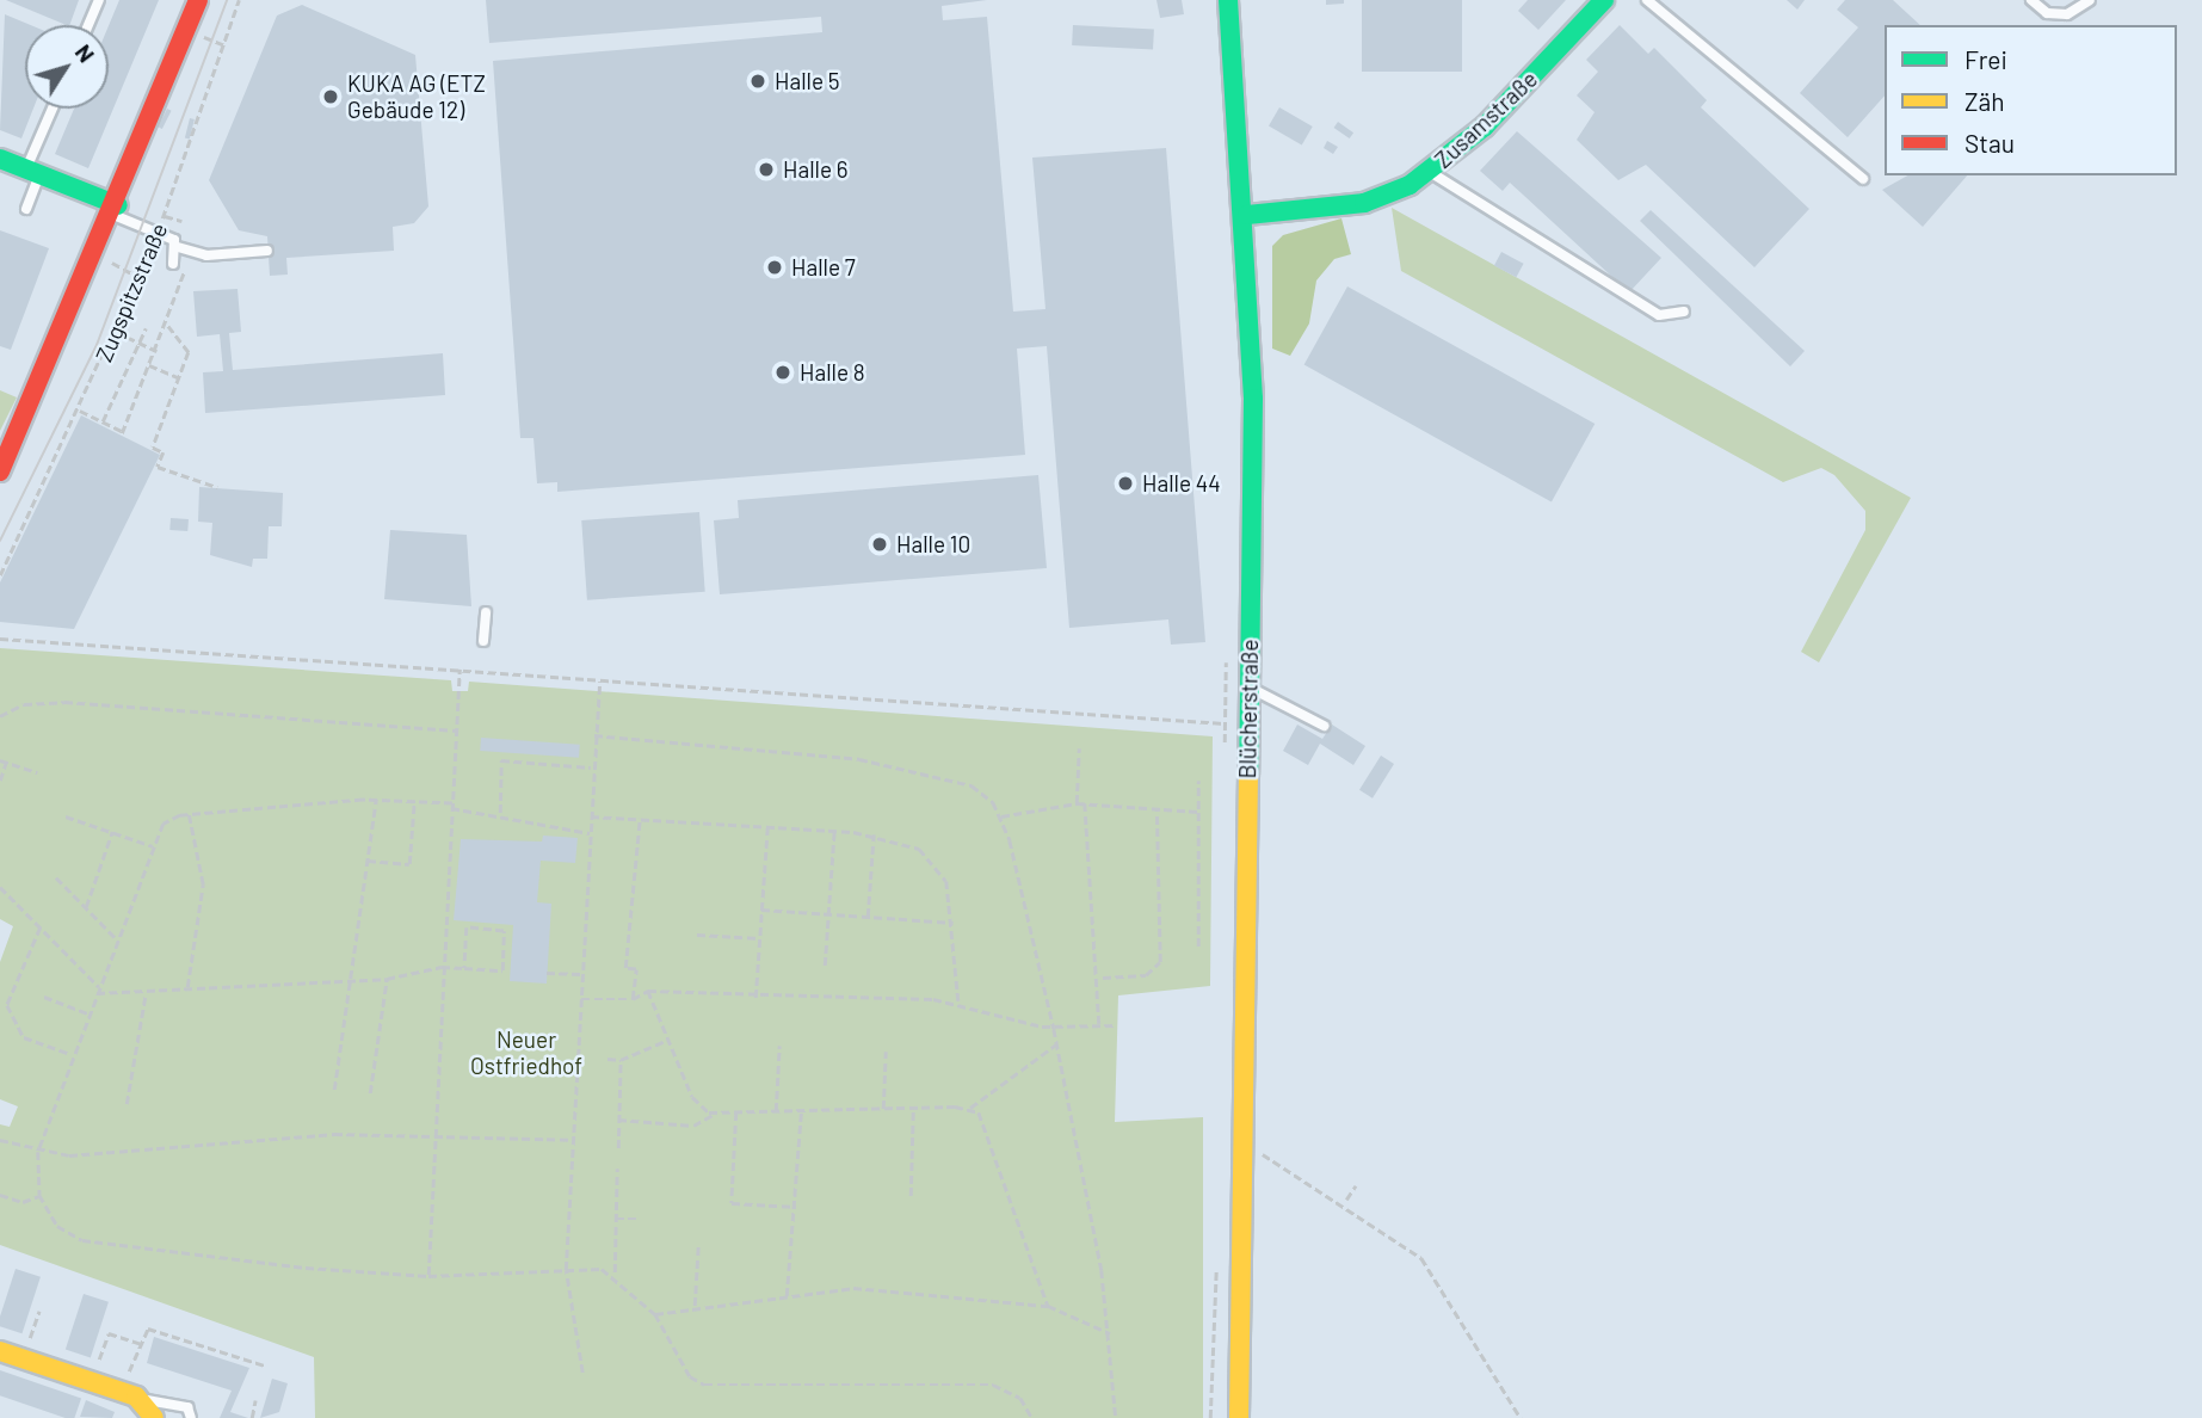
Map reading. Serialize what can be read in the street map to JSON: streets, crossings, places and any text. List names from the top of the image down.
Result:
{
  "streets": {
    "main road": ["Zusamstraße", "Zugspitzstraße", "Blücherstraße"]
  },
  "crossings": [
    ["Zusamstraße", "Blücherstraße"]
  ],
  "parks": ["Neuer Ostfriedhof"],
  "places": [
    "Halle 5",
    "KUKA AG (ETZ Gebäude 12)",
    "Halle 6",
    "Halle 7",
    "Halle 8",
    "Halle 44",
    "Halle 10"
  ],
  "legend": ["Frei", "Zäh", "Stau"],
  "north": "top right"
}
